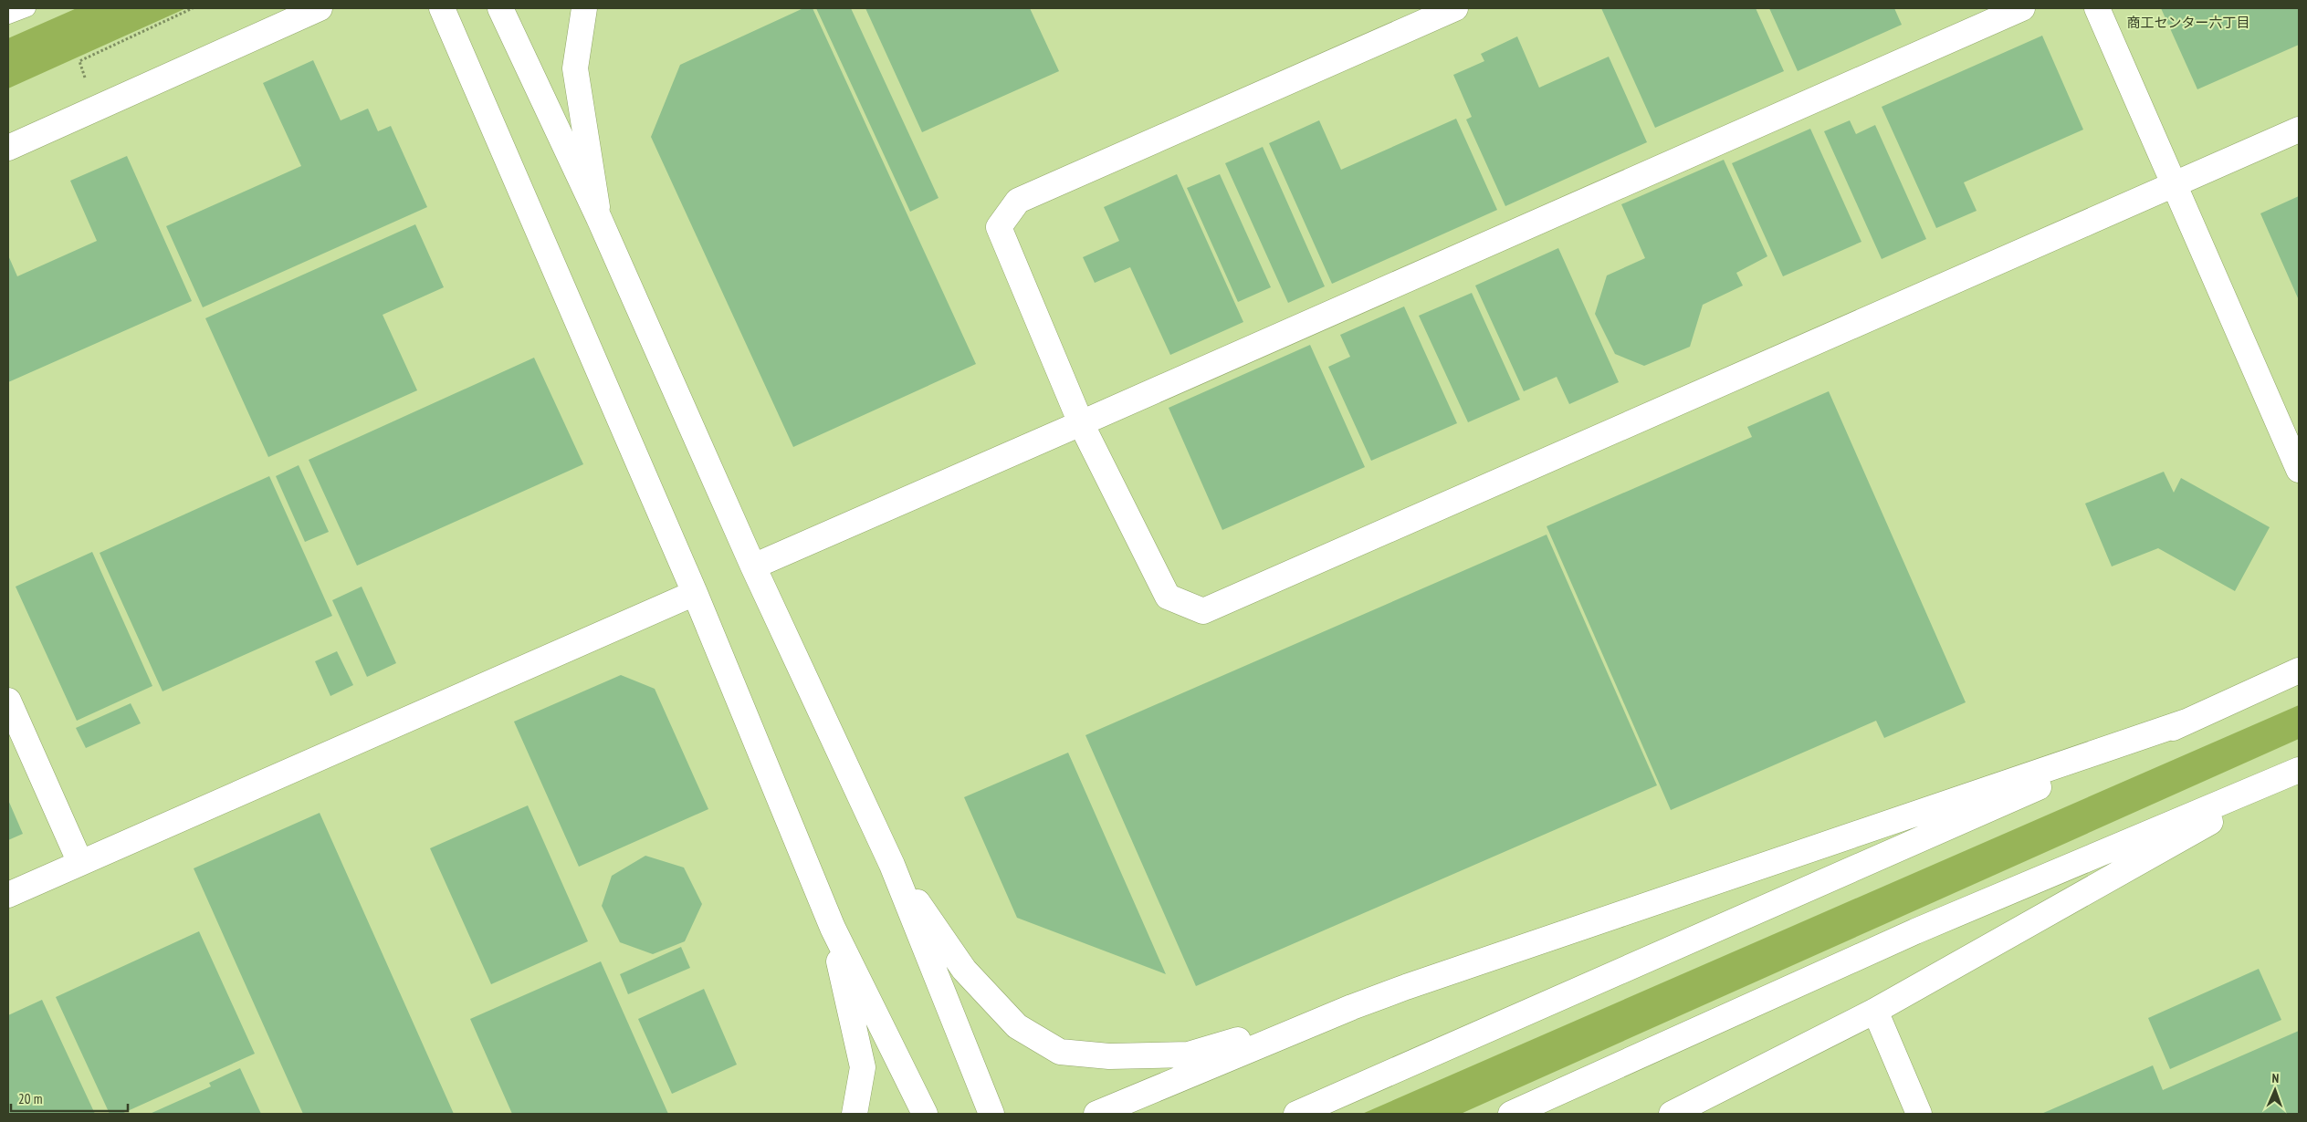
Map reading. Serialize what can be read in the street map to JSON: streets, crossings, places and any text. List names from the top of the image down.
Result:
{
  "districts": ["商工センター六丁目"],
  "scale_bar": "20 m",
  "north": "top"
}
